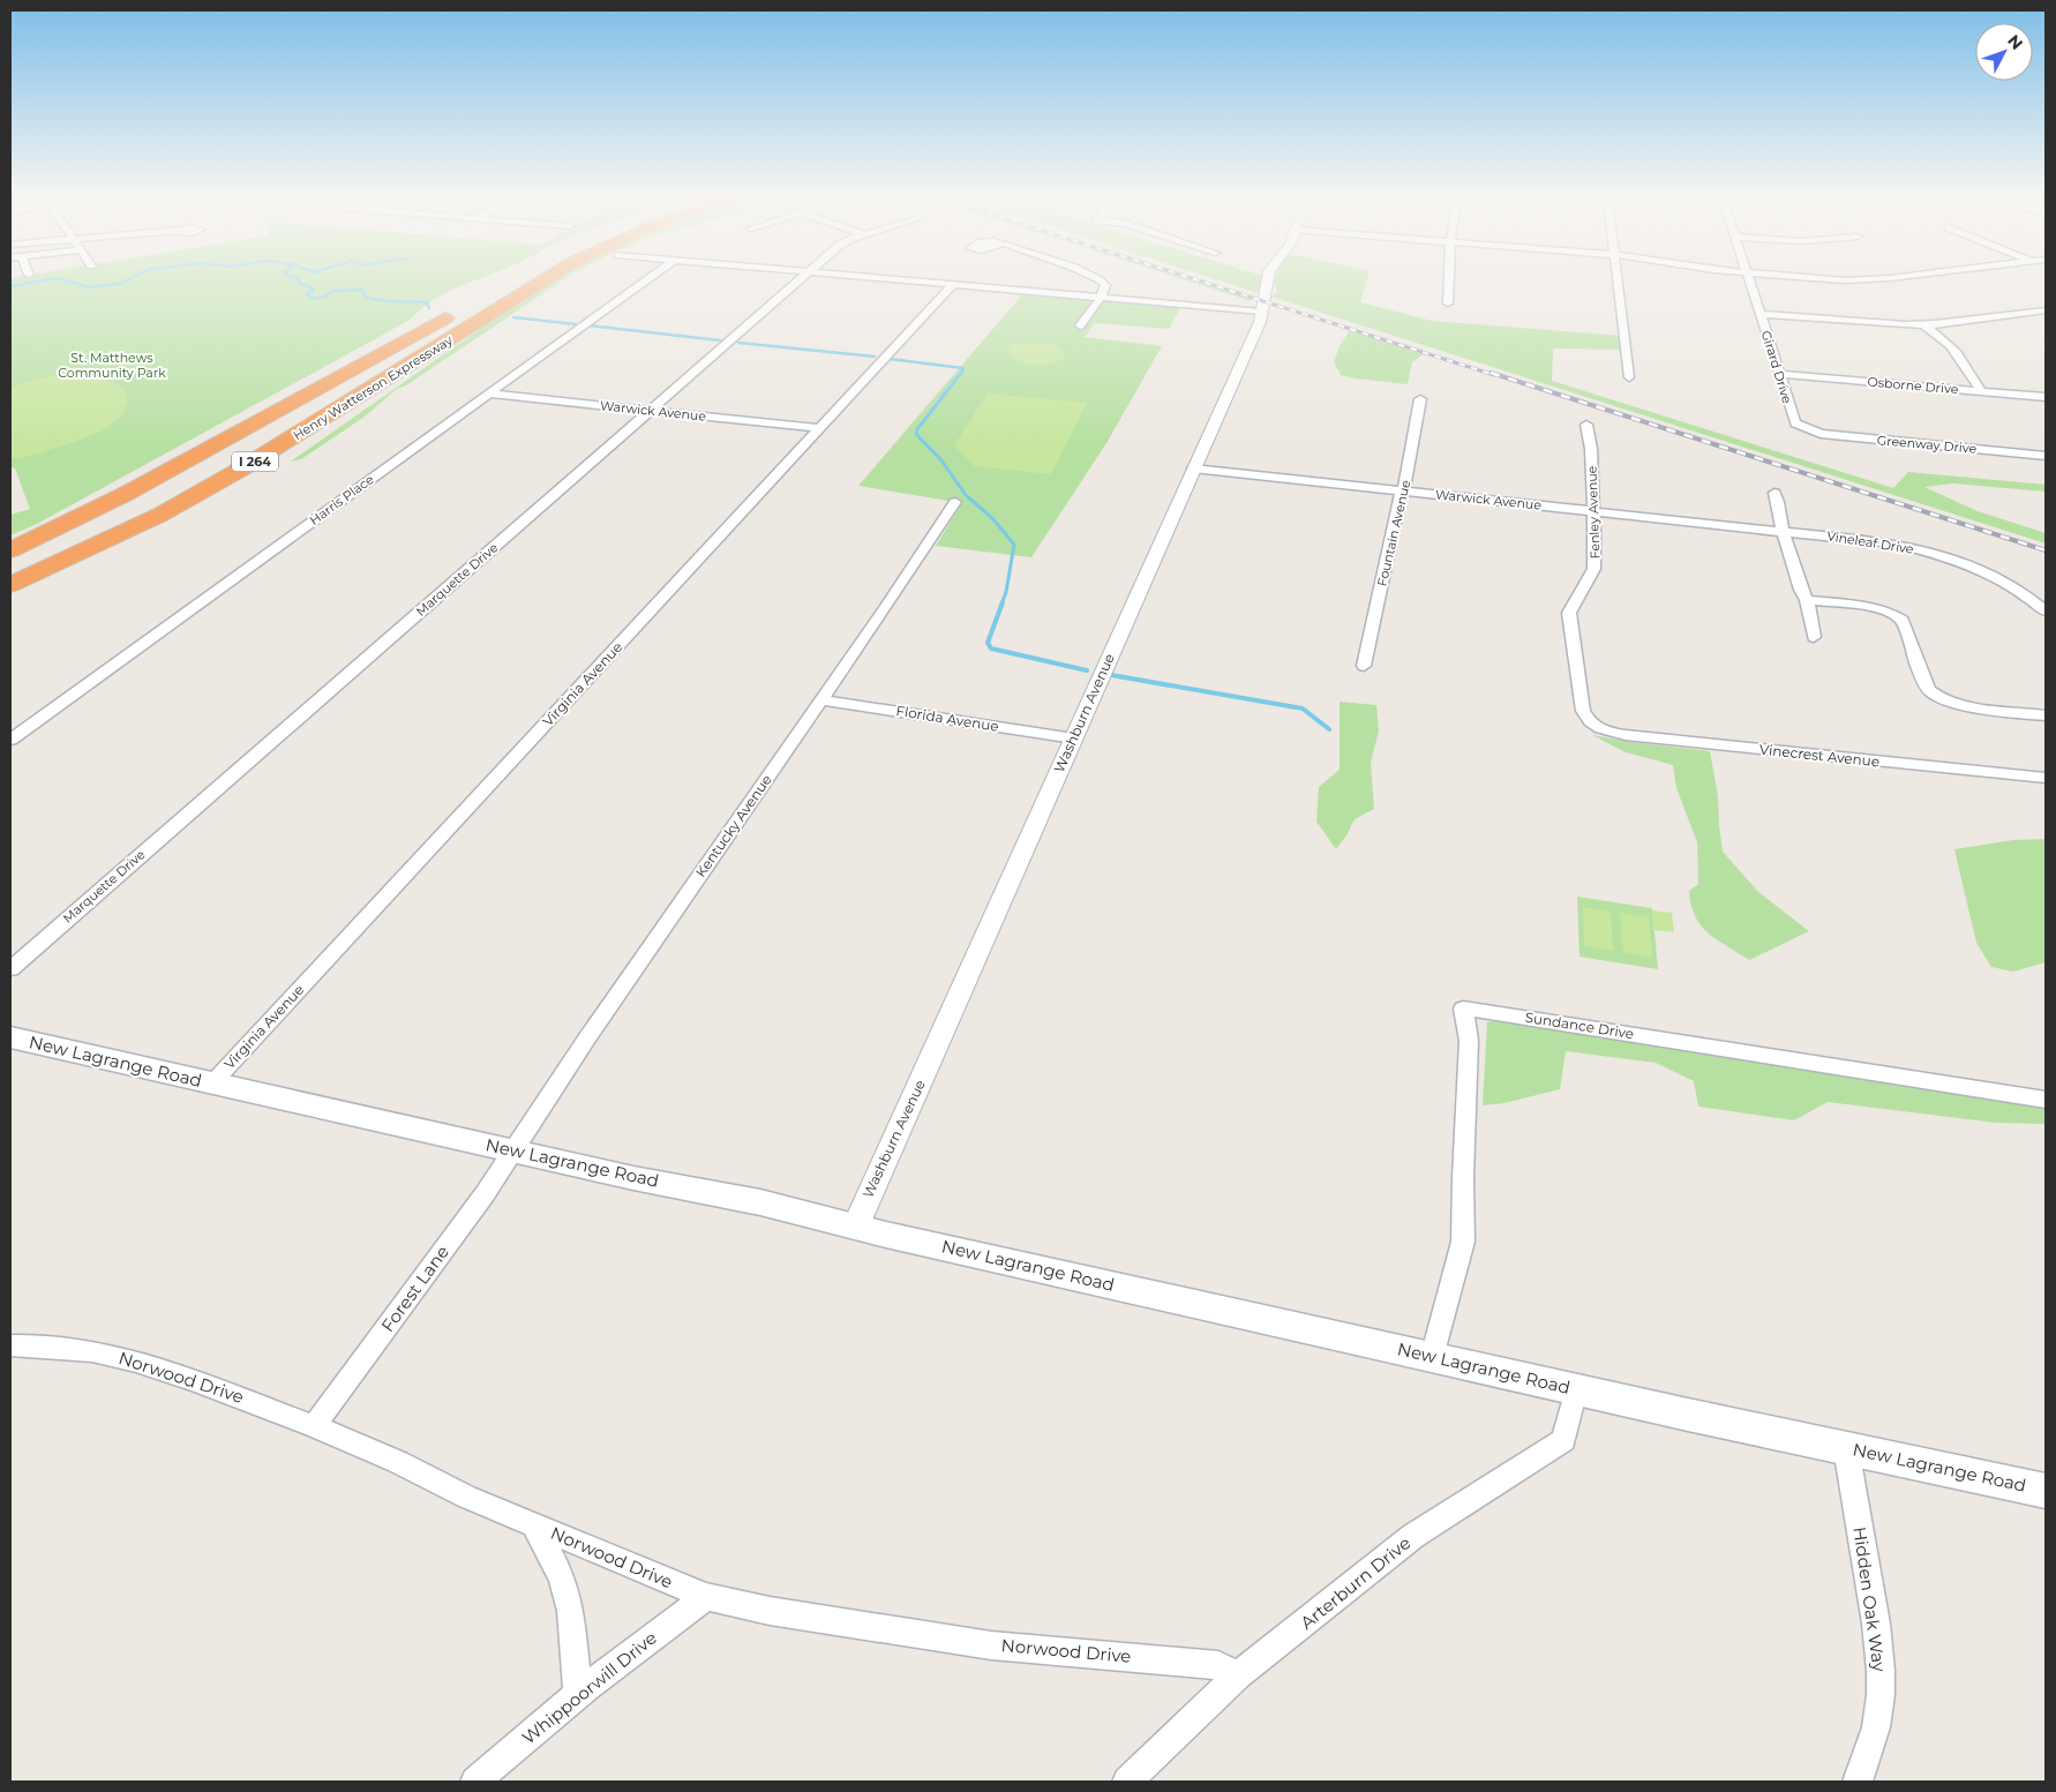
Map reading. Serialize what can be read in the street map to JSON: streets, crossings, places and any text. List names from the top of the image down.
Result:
{
  "streets": {
    "highway": ["Henry Watterson Expressway", "I 264"],
    "main road": ["New Lagrange Road"],
    "street": [
      "Girard Drive",
      "Osborne Drive",
      "Warwick Avenue",
      "Greenway Drive",
      "Harris Place",
      "Fenley Avenue",
      "Fountain Avenue",
      "Vineleaf Drive",
      "Marquette Drive",
      "Virginia Avenue",
      "Washburn Avenue",
      "Florida Avenue",
      "Vinecrest Avenue",
      "Kentucky Avenue",
      "Sundance Drive",
      "Forest Lane",
      "Norwood Drive",
      "Arterburn Drive",
      "Hidden Oak Way",
      "Whippoorwill Drive"
    ]
  },
  "crossings": [
    ["Girard Drive", "Osborne Drive"],
    ["Girard Drive", "Greenway Drive"],
    ["Warwick Avenue", "Harris Place"],
    ["Warwick Avenue", "Fenley Avenue"],
    ["Warwick Avenue", "Fountain Avenue"],
    ["Warwick Avenue", "Vineleaf Drive"],
    ["Warwick Avenue", "Marquette Drive"],
    ["Warwick Avenue", "Virginia Avenue"],
    ["Warwick Avenue", "Washburn Avenue"],
    ["Fenley Avenue", "Vinecrest Avenue"],
    ["Virginia Avenue", "New Lagrange Road"],
    ["Washburn Avenue", "Florida Avenue"],
    ["Washburn Avenue", "New Lagrange Road"],
    ["Florida Avenue", "Kentucky Avenue"],
    ["Kentucky Avenue", "New Lagrange Road"],
    ["Kentucky Avenue", "Forest Lane"],
    ["Sundance Drive", "New Lagrange Road"],
    ["New Lagrange Road", "Forest Lane"],
    ["New Lagrange Road", "Arterburn Drive"],
    ["New Lagrange Road", "Hidden Oak Way"],
    ["Forest Lane", "Norwood Drive"],
    ["Norwood Drive", "Arterburn Drive"],
    ["Norwood Drive", "Whippoorwill Drive"]
  ],
  "parks": ["St. Matthews Community Park"],
  "north": "top right"
}
